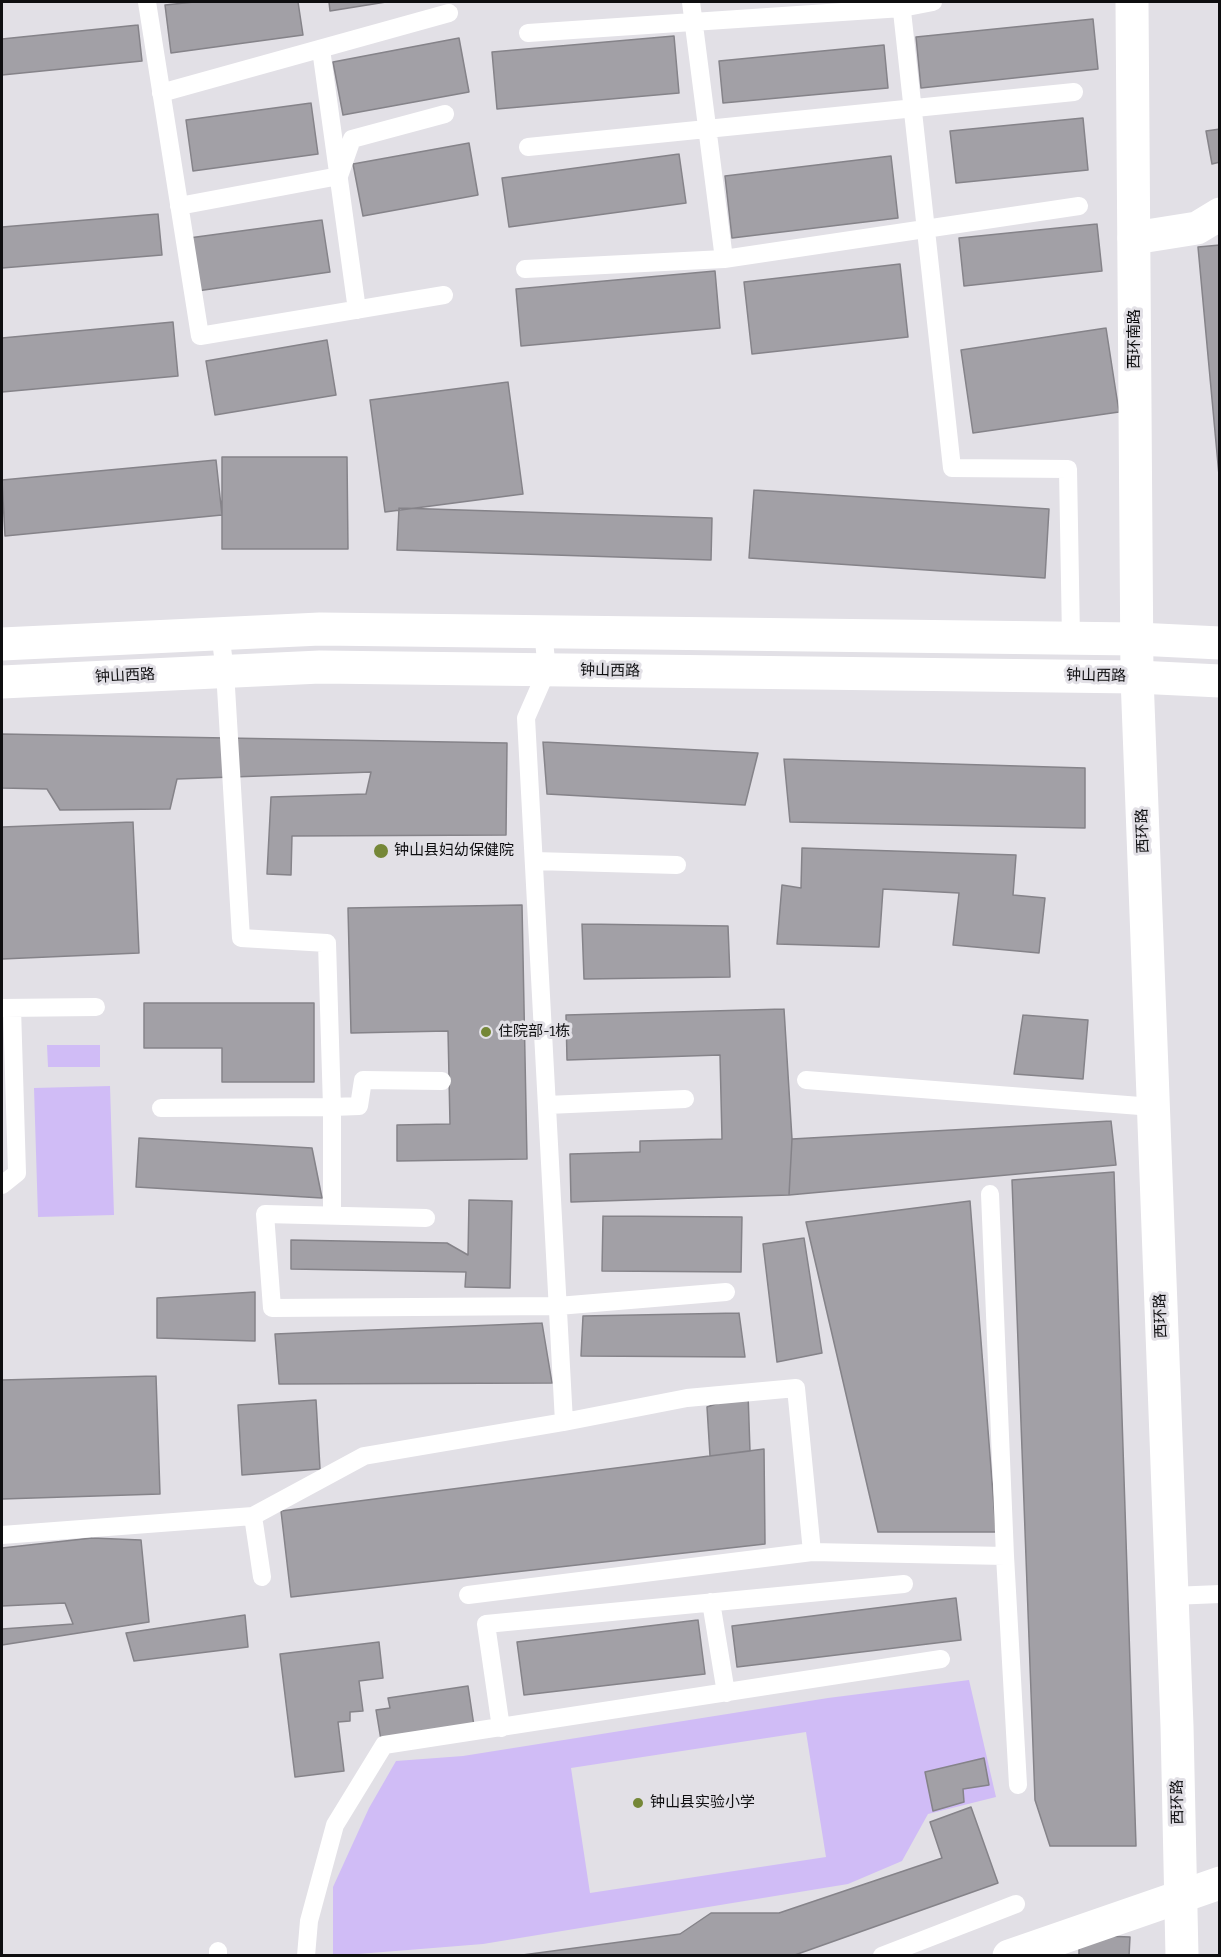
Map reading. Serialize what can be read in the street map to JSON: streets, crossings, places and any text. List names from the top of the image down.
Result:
{
  "streets": {
    "main road": ["西环南路", "钟山西路", "西环路"]
  },
  "crossings": [
    ["西环南路", "钟山西路"],
    ["西环南路", "西环路"],
    ["钟山西路", "西环路"]
  ],
  "places": ["钟山县妇幼保健院", "住院部-1栋", "钟山县实验小学"]
}
